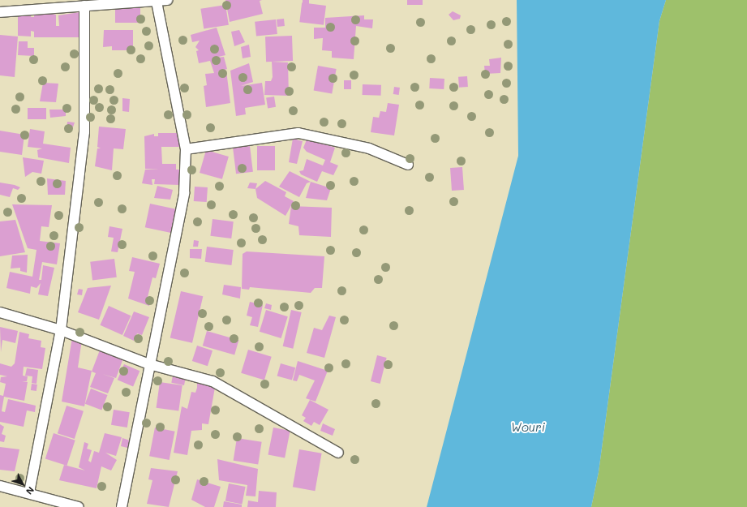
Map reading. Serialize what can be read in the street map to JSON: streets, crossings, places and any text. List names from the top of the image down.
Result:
{
  "water": ["Wouri"],
  "north": "bottom right"
}
